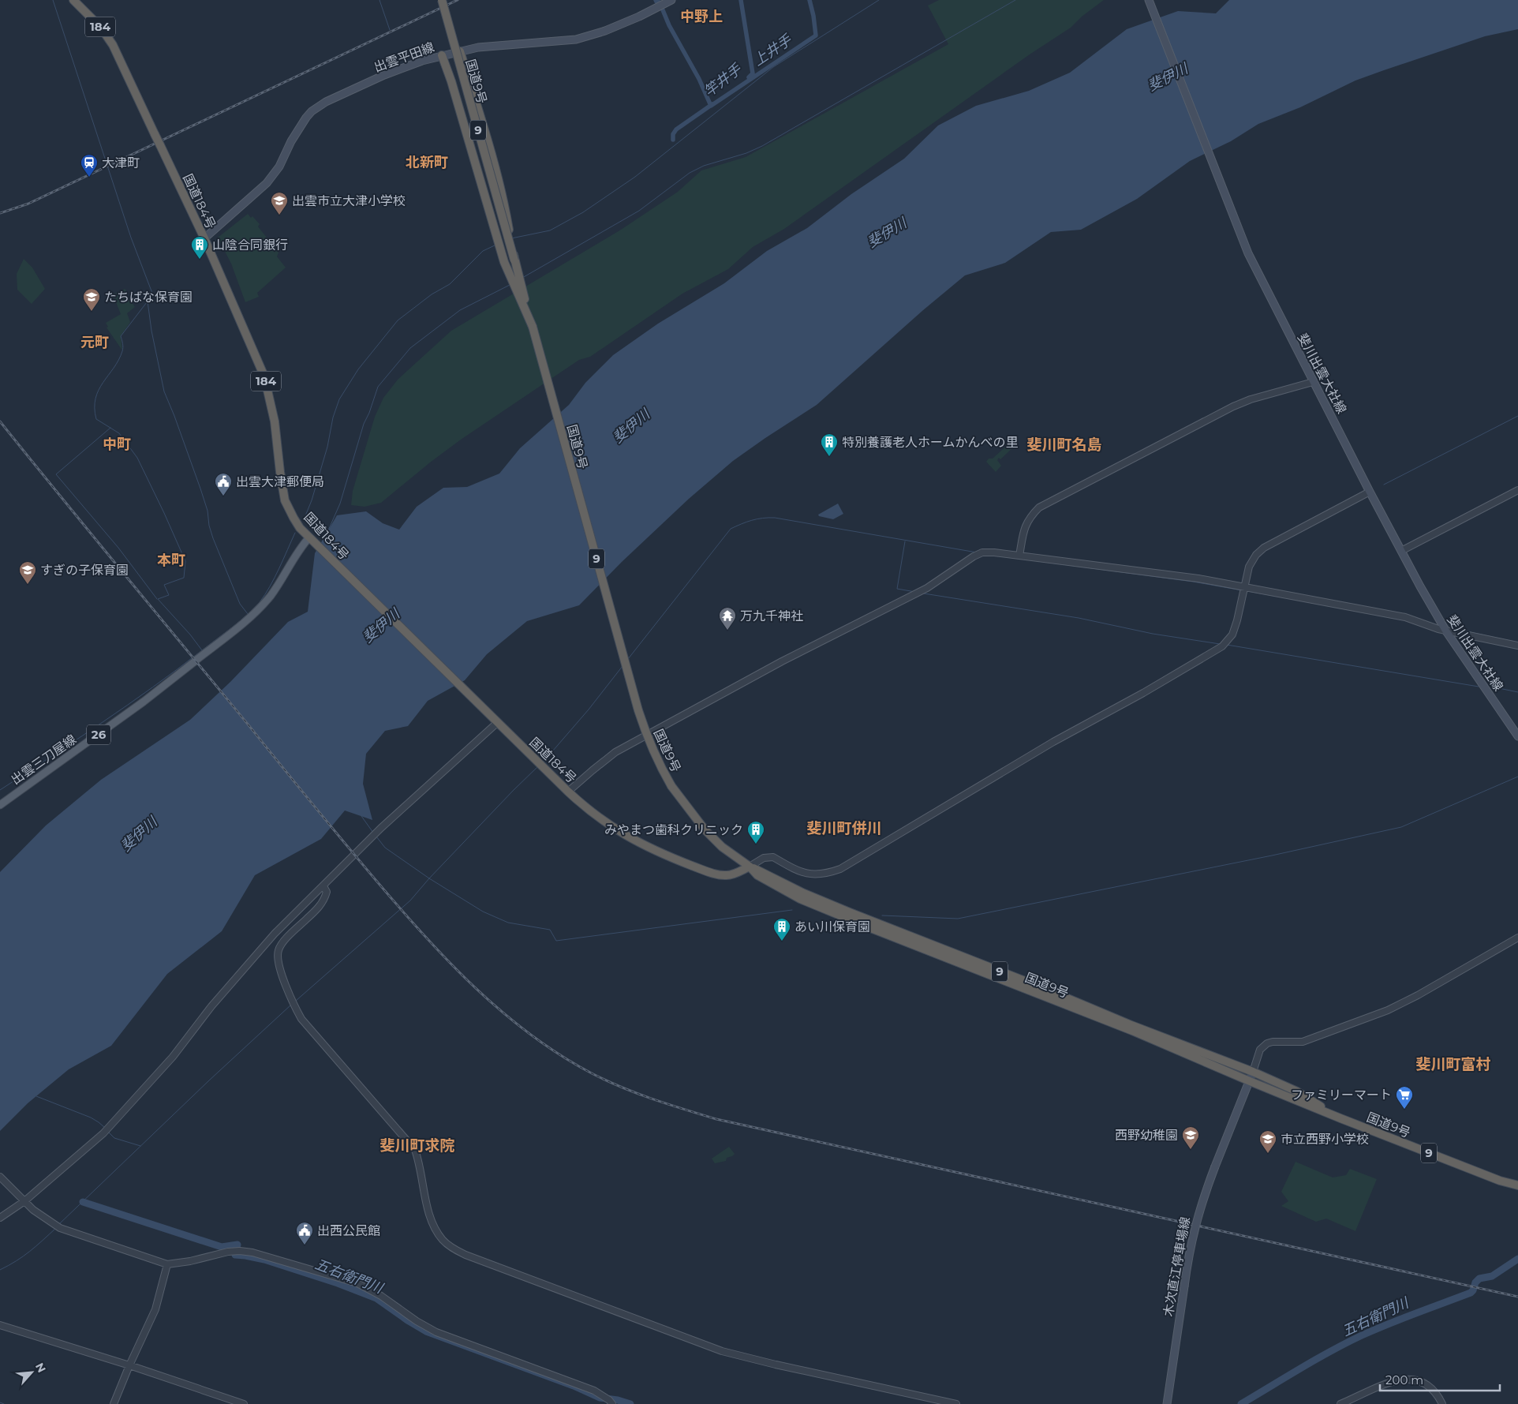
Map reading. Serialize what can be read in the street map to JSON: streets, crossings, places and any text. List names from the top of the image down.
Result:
{
  "streets": {
    "highway": [
      "184",
      "国道9号",
      "9",
      "国道184号"
    ],
    "main road": [
      "出雲平田線",
      "斐川出雲大社線",
      "26",
      "出雲三刀屋線",
      "木次直江停車場線"
    ]
  },
  "crossings": [
    ["出雲平田線", "9"],
    ["出雲平田線", "国道184号"],
    ["国道9号", "9"],
    ["国道9号", "国道184号"],
    ["国道9号", "木次直江停車場線"],
    ["国道184号", "出雲三刀屋線"]
  ],
  "districts": [
    "中野上",
    "北新町",
    "元町",
    "中町",
    "斐川町名島",
    "本町",
    "斐川町併川",
    "斐川町富村",
    "斐川町求院"
  ],
  "water": [
    "上井手",
    "斐伊川",
    "竿井手",
    "五右衛門川"
  ],
  "places": {
    "station": ["大津町"],
    "school or university": [
      "出雲市立大津小学校",
      "たちばな保育園",
      "すぎの子保育園",
      "西野幼稚園",
      "市立西野小学校"
    ],
    "building": [
      "山陰合同銀行",
      "特別養護老人ホームかんべの里",
      "みやまつ歯科クリニック",
      "あい川保育園"
    ],
    "public building": ["出雲大津郵便局", "出西公民館"],
    "temple": ["万九千神社"],
    "supermarket": ["ファミリーマート"]
  },
  "scale_bar": "200 m",
  "north": "top right"
}
